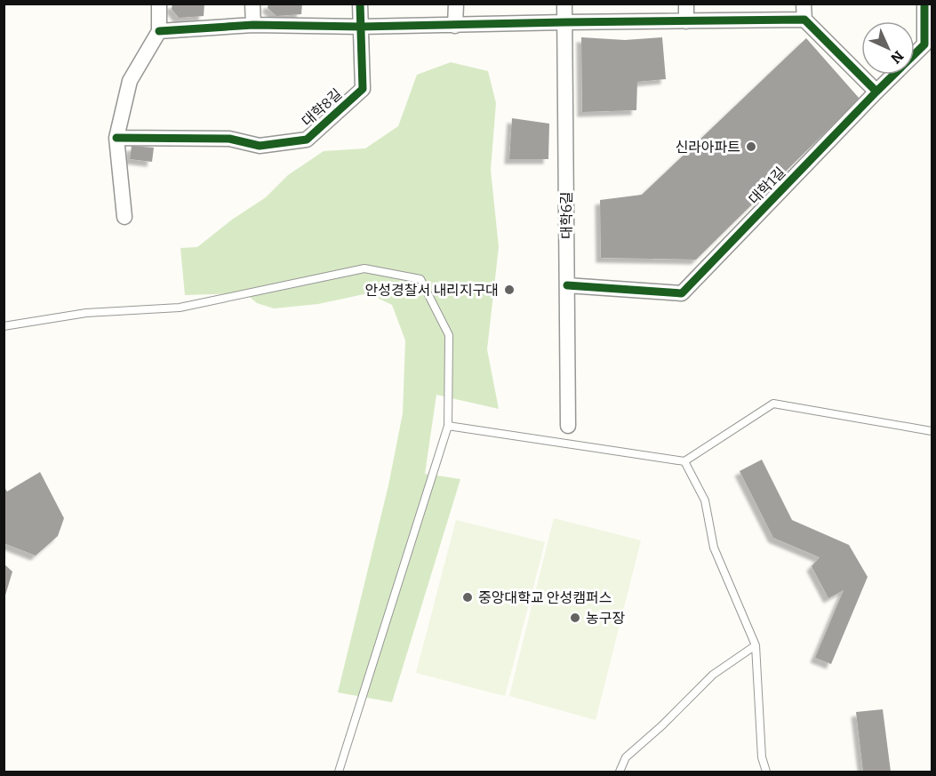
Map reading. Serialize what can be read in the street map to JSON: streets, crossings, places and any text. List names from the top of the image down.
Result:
{
  "streets": {
    "street": ["대학8길", "대학1길", "대학6길"]
  },
  "crossings": [
    ["대학1길", "대학6길"]
  ],
  "places": [
    "신라아파트",
    "안성경찰서 내리지구대",
    "중앙대학교 안성캠퍼스",
    "농구장"
  ],
  "north": "bottom right"
}
